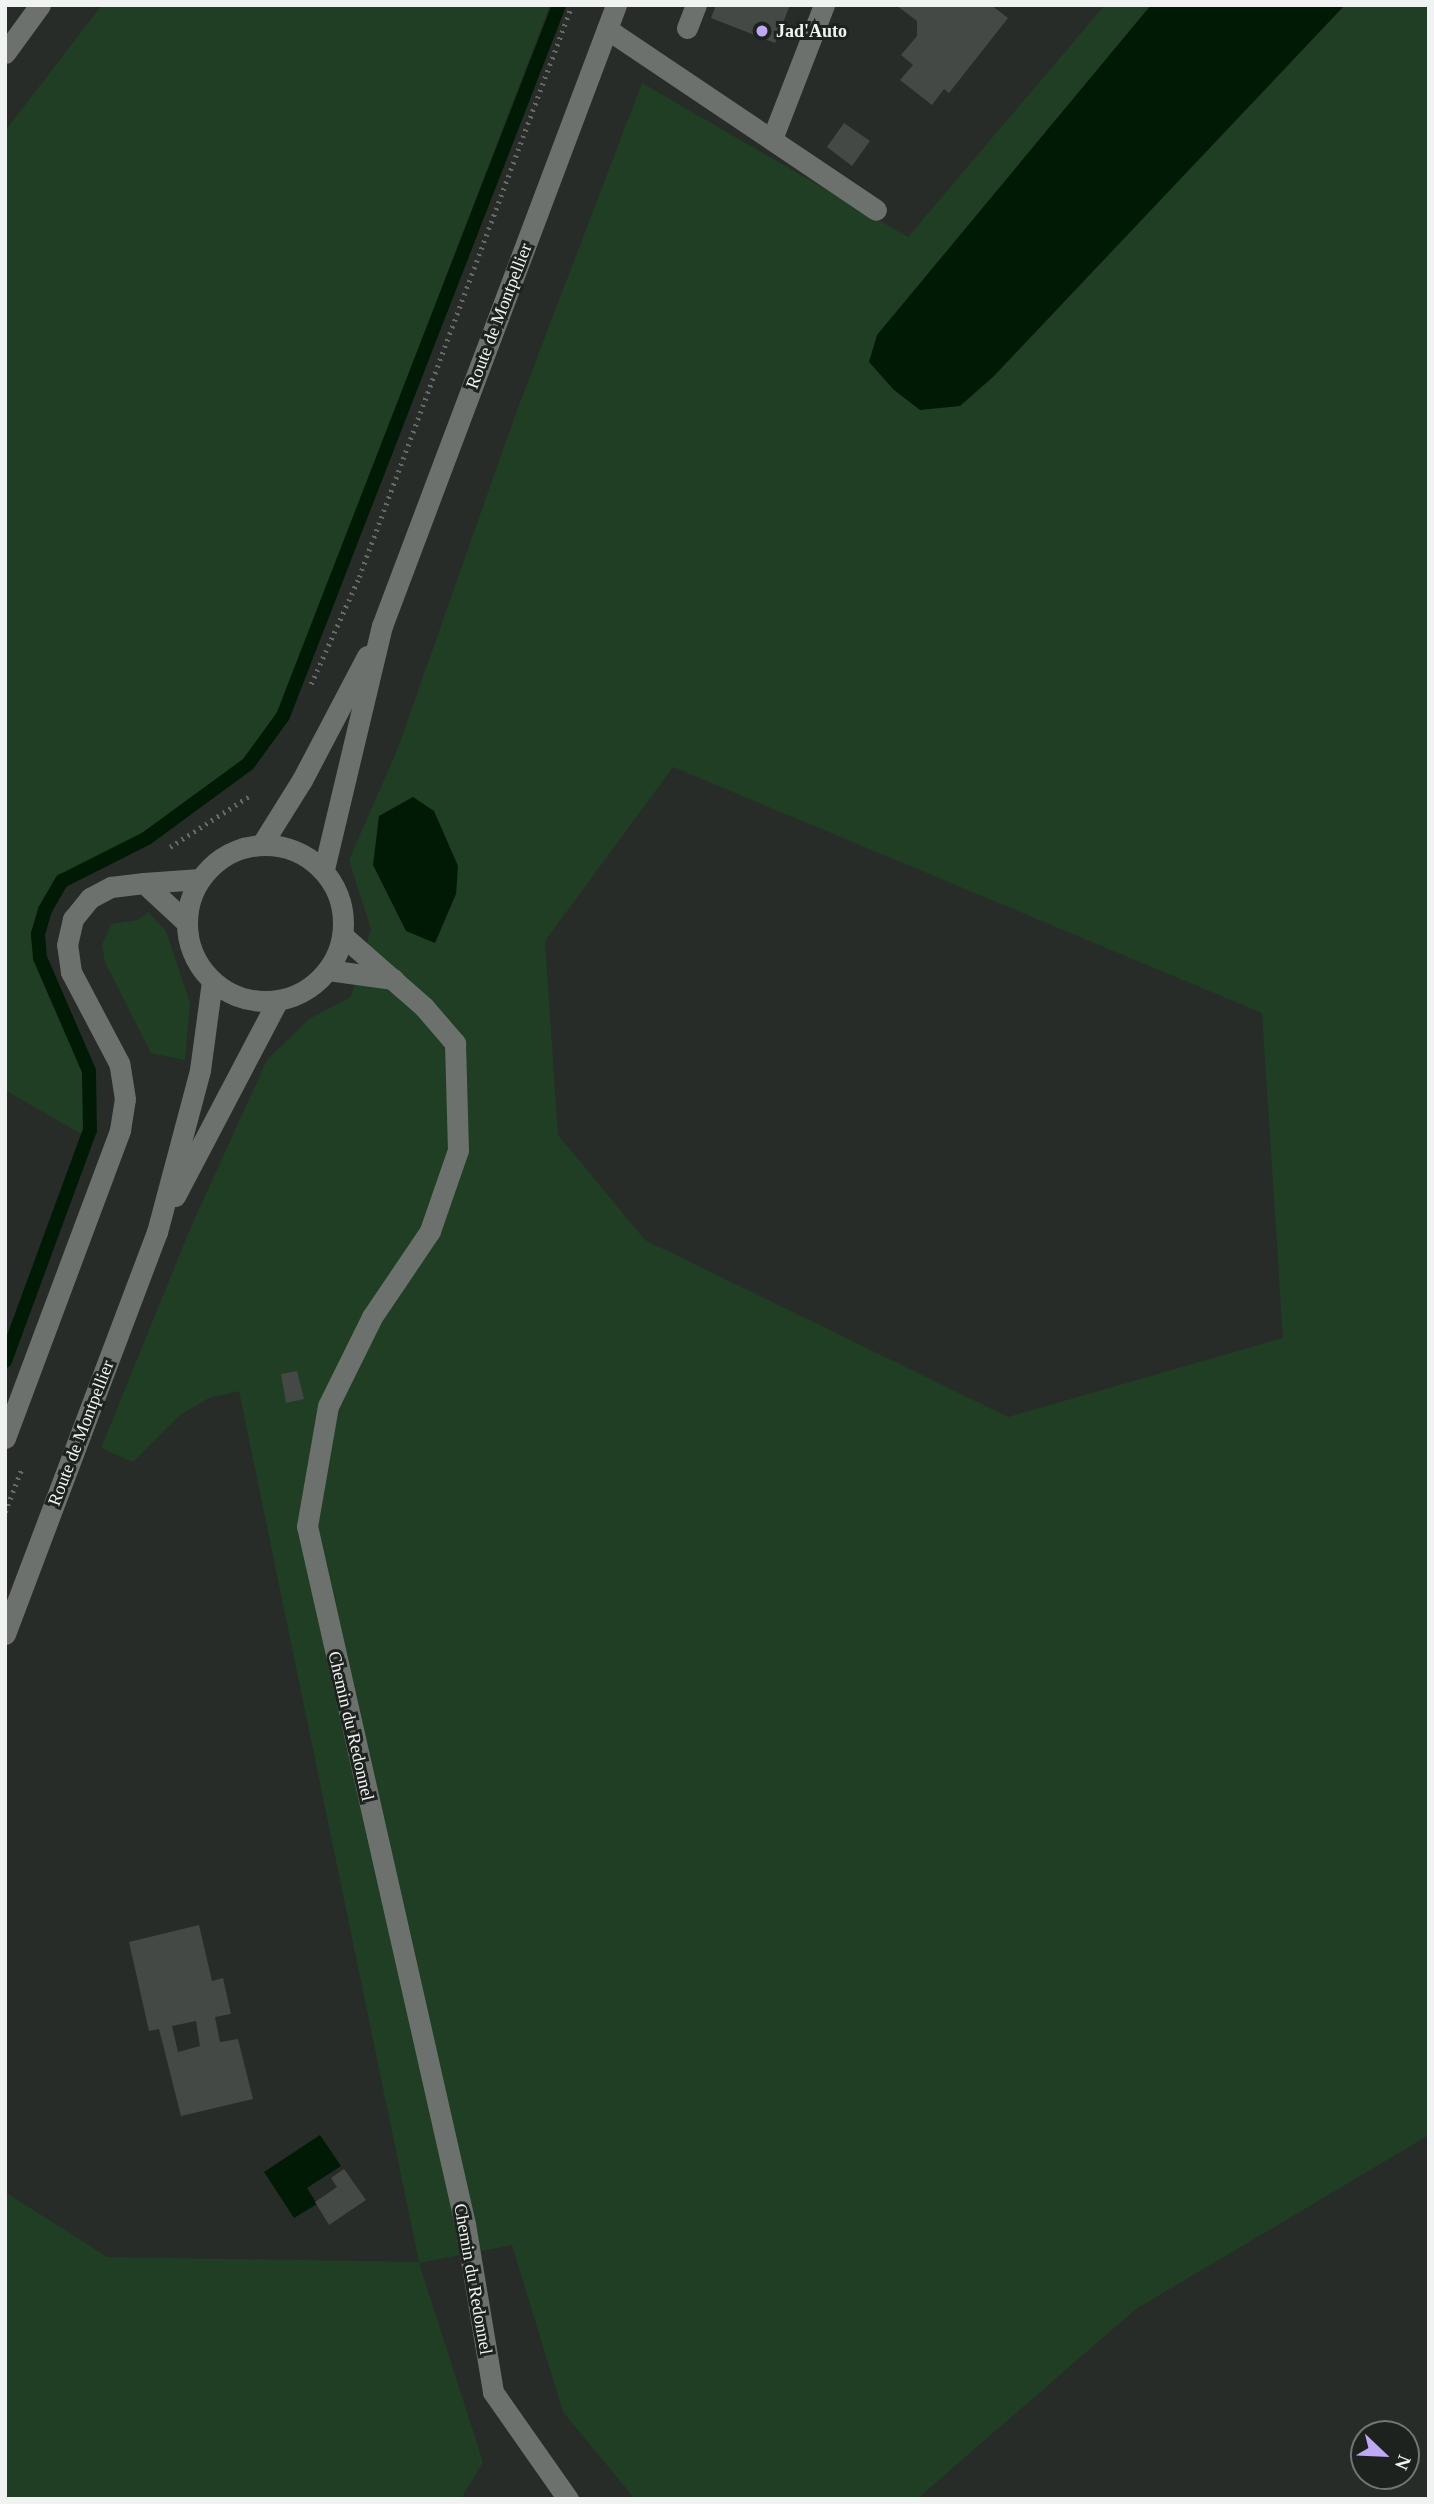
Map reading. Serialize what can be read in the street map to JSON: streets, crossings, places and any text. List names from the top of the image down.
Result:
{
  "streets": {
    "street": ["Route de Montpellier", "Chemin du Redonnel"]
  },
  "crossings": [
    ["Route de Montpellier", "Chemin du Redonnel"]
  ],
  "places": ["Jad'Auto"],
  "north": "bottom right"
}
